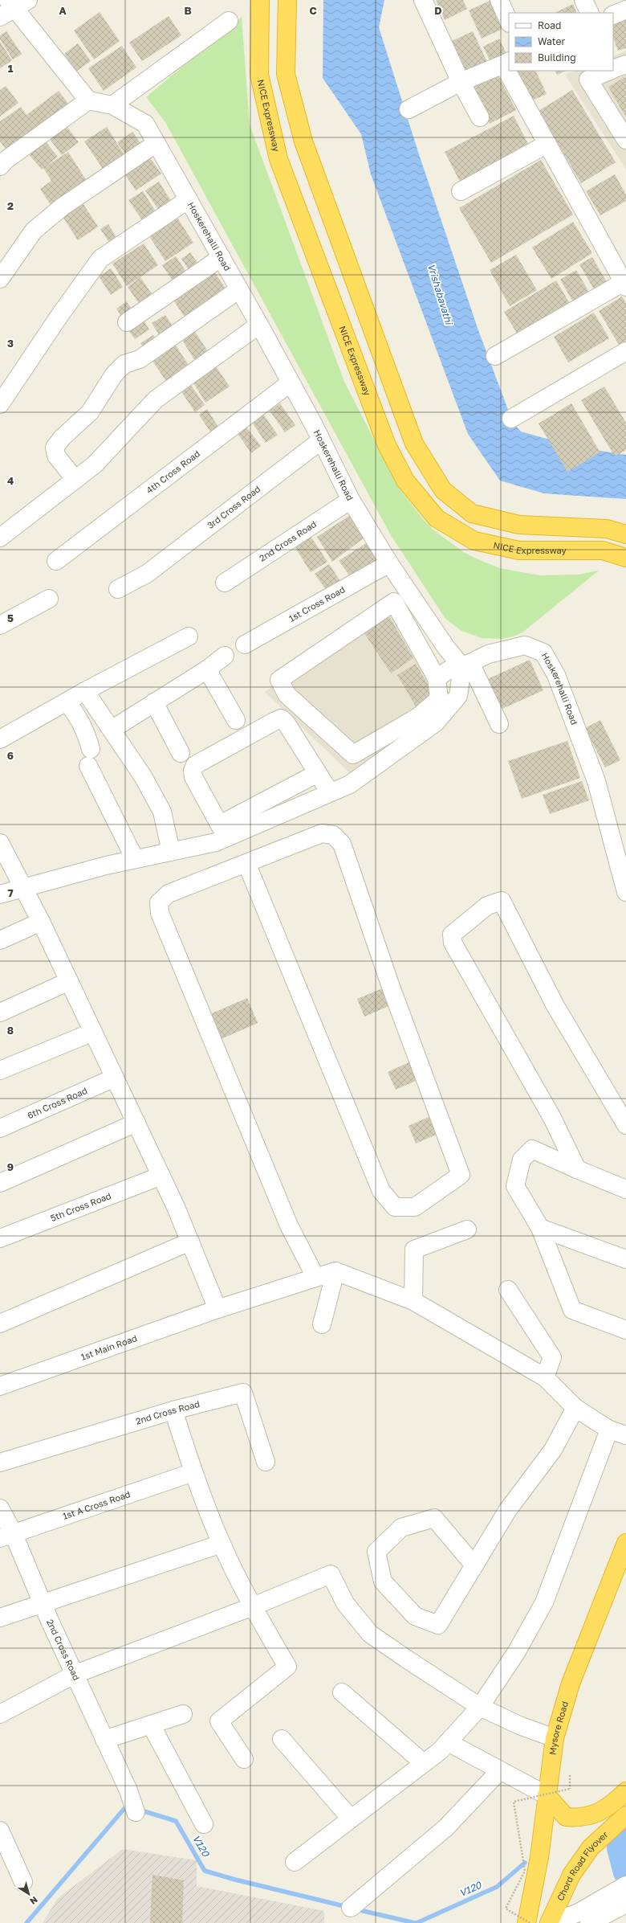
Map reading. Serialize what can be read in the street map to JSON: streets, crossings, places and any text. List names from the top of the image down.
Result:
{
  "streets": {
    "highway": ["NICE Expressway", "Mysore Road", "Chord Road Flyover"],
    "street": [
      "Hoskerehalli Road",
      "4th Cross Road",
      "3rd Cross Road",
      "2nd Cross Road",
      "1st Cross Road",
      "6th Cross Road",
      "5th Cross Road",
      "1st Main Road",
      "1st A Cross Road"
    ]
  },
  "crossings": [
    ["Hoskerehalli Road", "4th Cross Road"],
    ["Hoskerehalli Road", "3rd Cross Road"],
    ["Hoskerehalli Road", "2nd Cross Road"],
    ["Hoskerehalli Road", "1st Cross Road"],
    ["2nd Cross Road", "1st A Cross Road"]
  ],
  "water": ["Vrishabavathi", "V120"],
  "legend": ["Road", "Water", "Building"],
  "north": "bottom right",
  "grid": {
    "columns": [
      "A",
      "B",
      "C",
      "D"
    ],
    "rows": [
      "1",
      "2",
      "3",
      "4",
      "5",
      "6",
      "7",
      "8",
      "9"
    ]
  }
}
